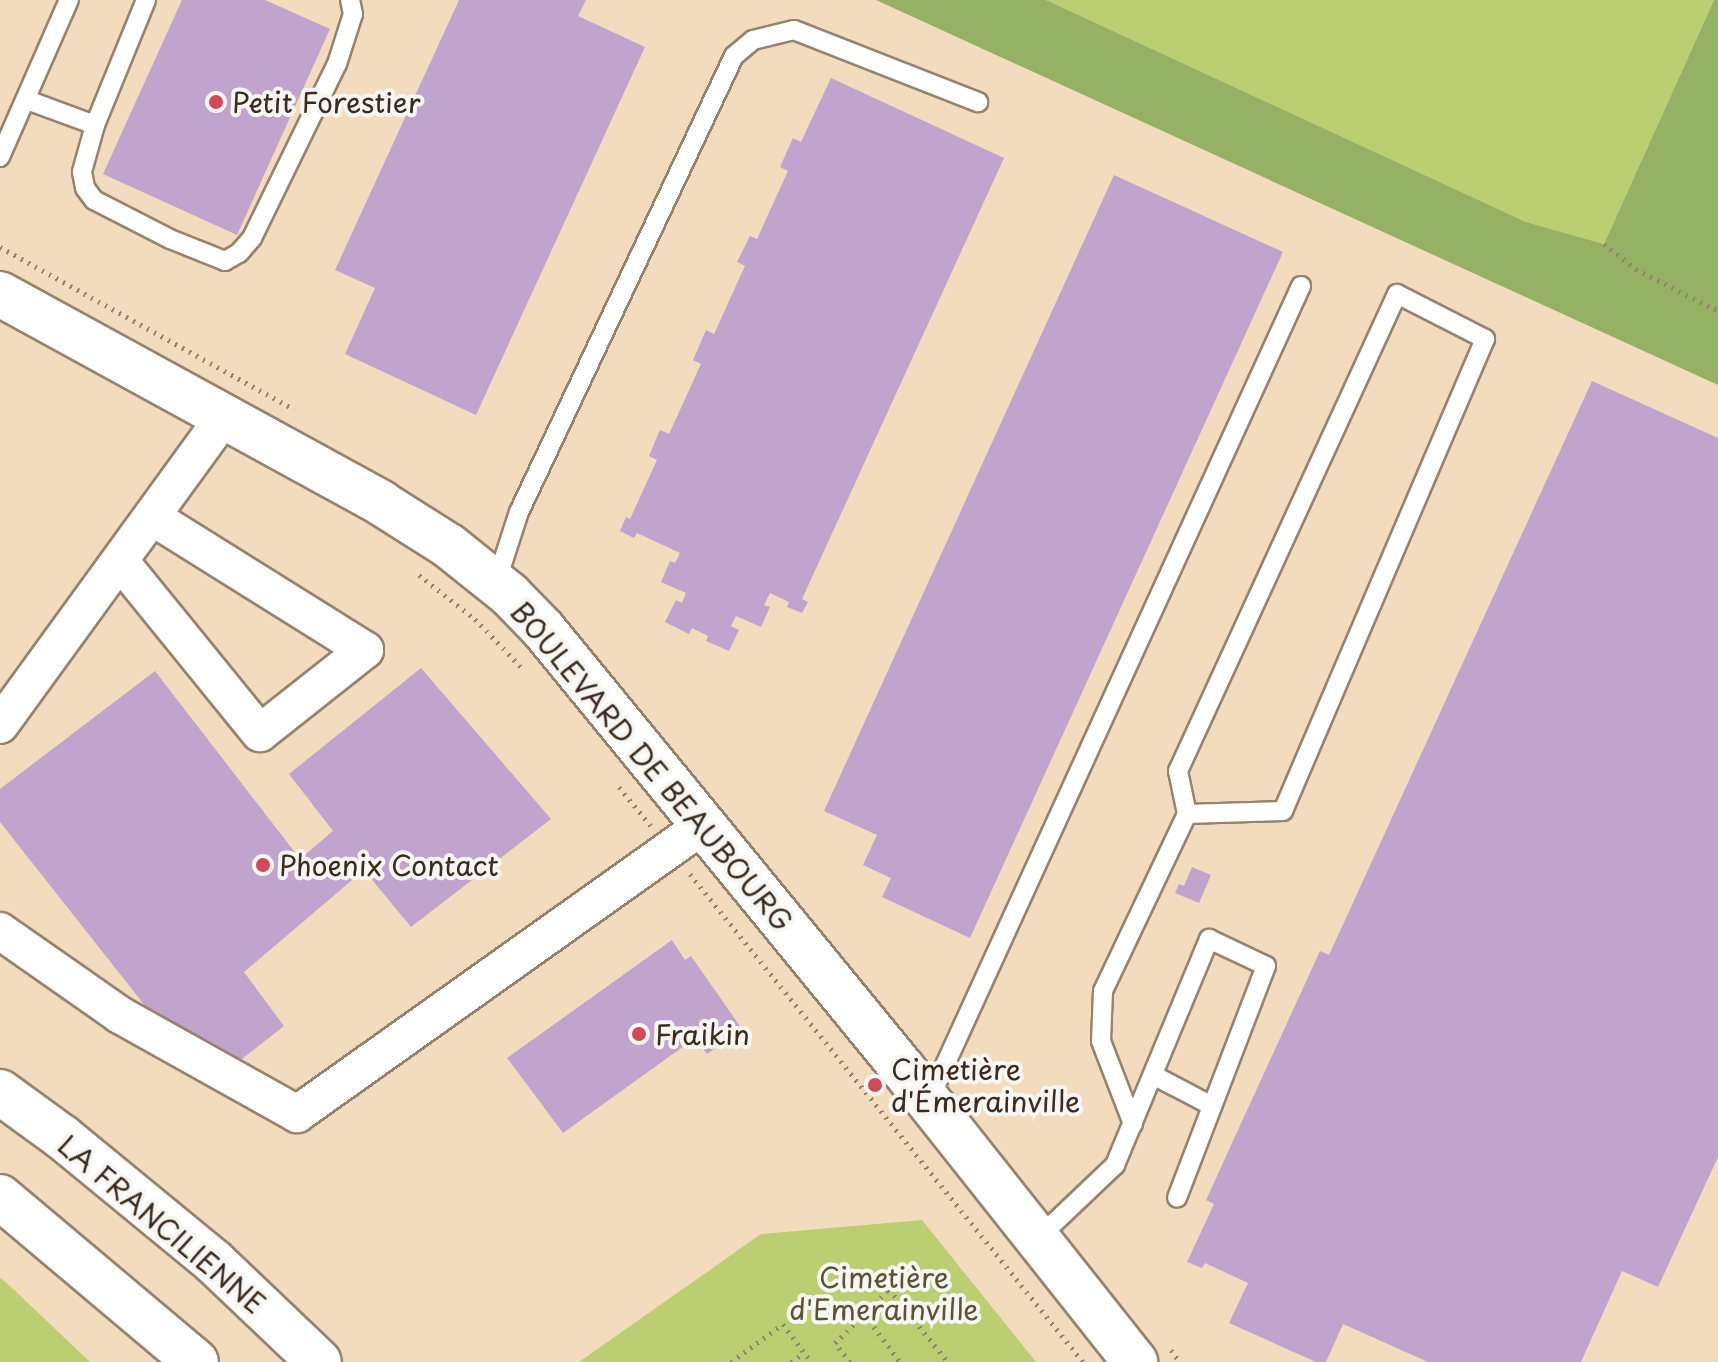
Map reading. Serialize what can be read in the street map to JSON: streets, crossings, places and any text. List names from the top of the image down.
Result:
{
  "streets": {
    "main road": ["BOULEVARD DE BEAUBOURG", "LA FRANCILIENNE"]
  },
  "parks": ["Cimetière d'Emerainville"],
  "places": [
    "Petit Forestier",
    "Phoenix Contact",
    "Fraikin",
    "Cimetière d'Émerainville"
  ]
}
